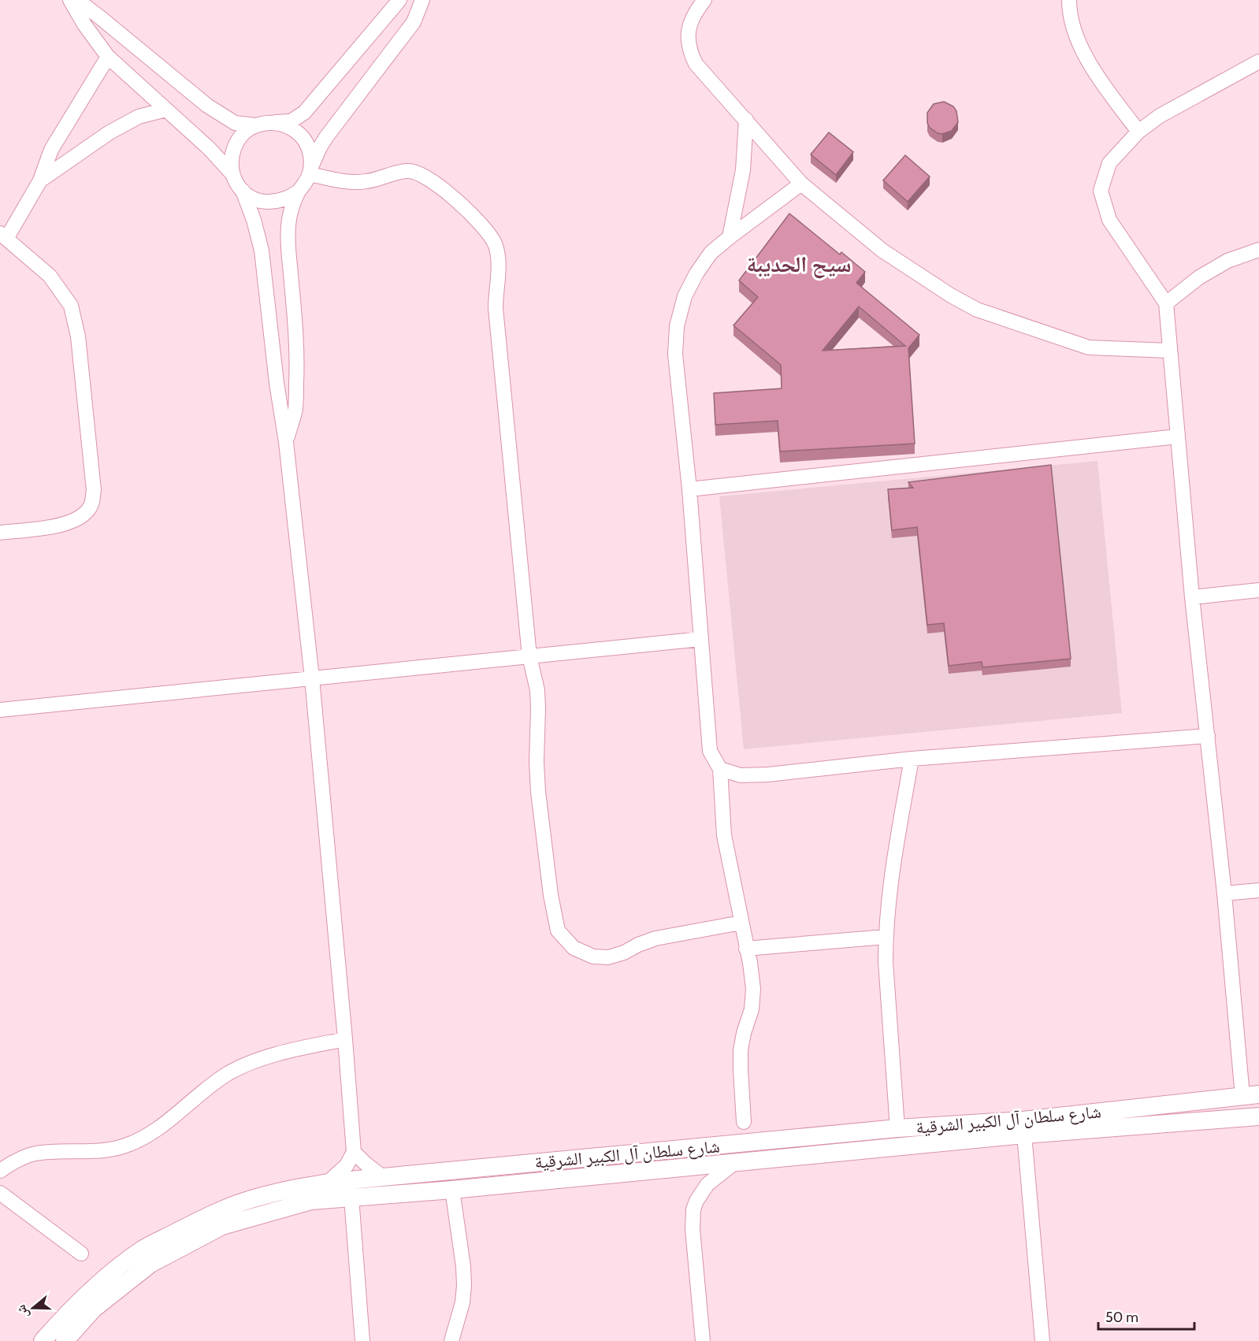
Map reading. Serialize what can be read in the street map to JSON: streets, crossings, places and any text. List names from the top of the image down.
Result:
{
  "streets": {
    "main road": ["شارع سلطان آل الكبير الشرقية"]
  },
  "districts": ["سيح الحديبة"],
  "scale_bar": "50 m",
  "north": "left"
}
